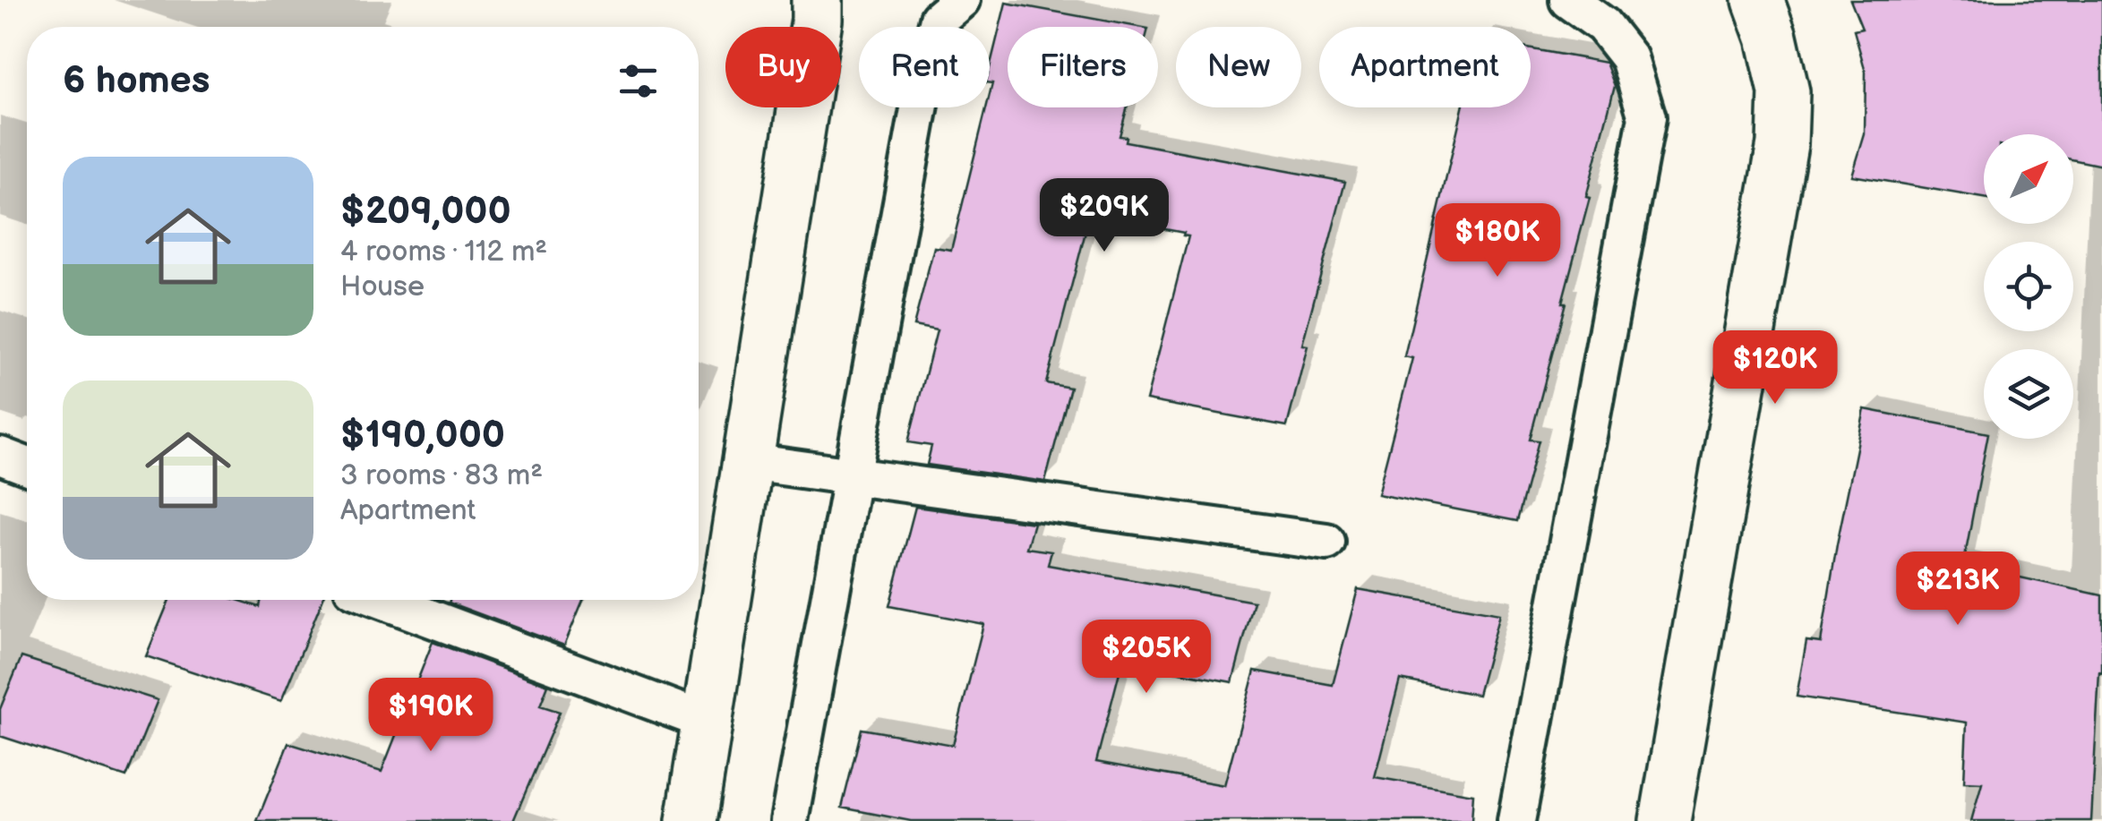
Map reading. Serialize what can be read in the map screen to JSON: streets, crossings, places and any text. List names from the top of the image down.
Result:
{
  "north": "top right",
  "page": {
    "chip": [
      "Buy",
      "Rent",
      "Filters",
      "New",
      "Apartment"
    ],
    "heading": "6 homes",
    "list": [
      {
        "name": "$209,000",
        "note": "4 rooms · 112 m² · House"
      },
      {
        "name": "$190,000",
        "note": "3 rooms · 83 m² · Apartment"
      }
    ],
    "price": [
      "$209K",
      "$180K",
      "$120K",
      "$213K",
      "$205K",
      "$190K"
    ]
  }
}
